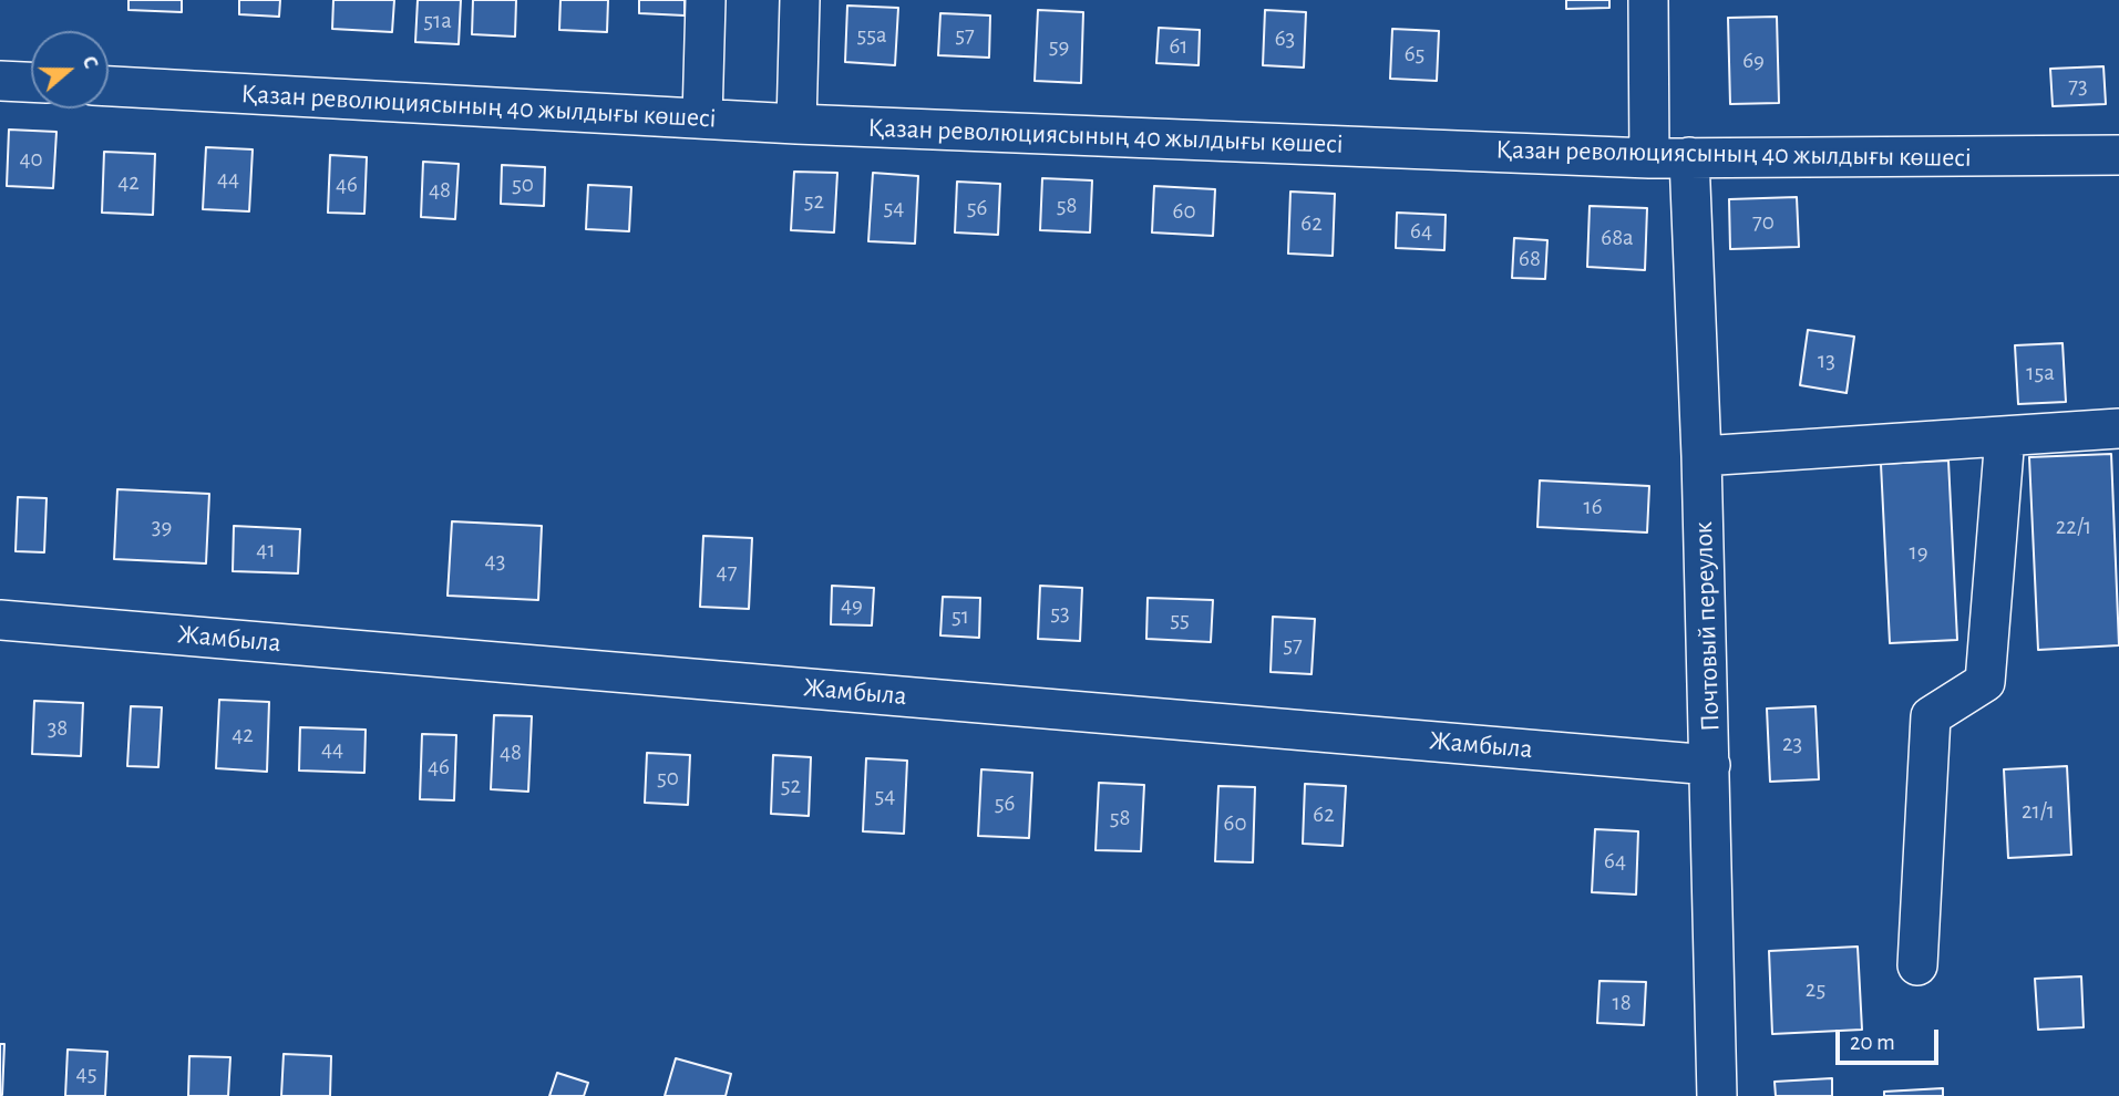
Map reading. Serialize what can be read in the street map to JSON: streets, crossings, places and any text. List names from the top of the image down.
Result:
{
  "streets": {
    "street": ["Қазан революциясының 40 жылдығы көшесі", "Почтовый переулок", "Жамбыла"]
  },
  "crossings": [
    ["Қазан революциясының 40 жылдығы көшесі", "Почтовый переулок"],
    ["Почтовый переулок", "Жамбыла"]
  ],
  "house_numbers": [
    "51а",
    "55а",
    "57",
    "63",
    "59",
    "61",
    "65",
    "69",
    "73",
    "40",
    "44",
    "42",
    "46",
    "50",
    "48",
    "52",
    "58",
    "54",
    "56",
    "60",
    "70",
    "62",
    "64",
    "68а",
    "68",
    "13",
    "15а",
    "16",
    "39",
    "22/1",
    "41",
    "19",
    "43",
    "47",
    "49",
    "53",
    "51",
    "55",
    "57",
    "38",
    "42",
    "23",
    "44",
    "48",
    "46",
    "50",
    "52",
    "54",
    "56",
    "21/1",
    "62",
    "58",
    "60",
    "64",
    "25",
    "18",
    "45"
  ],
  "scale_bar": "20 m",
  "north": "right"
}
